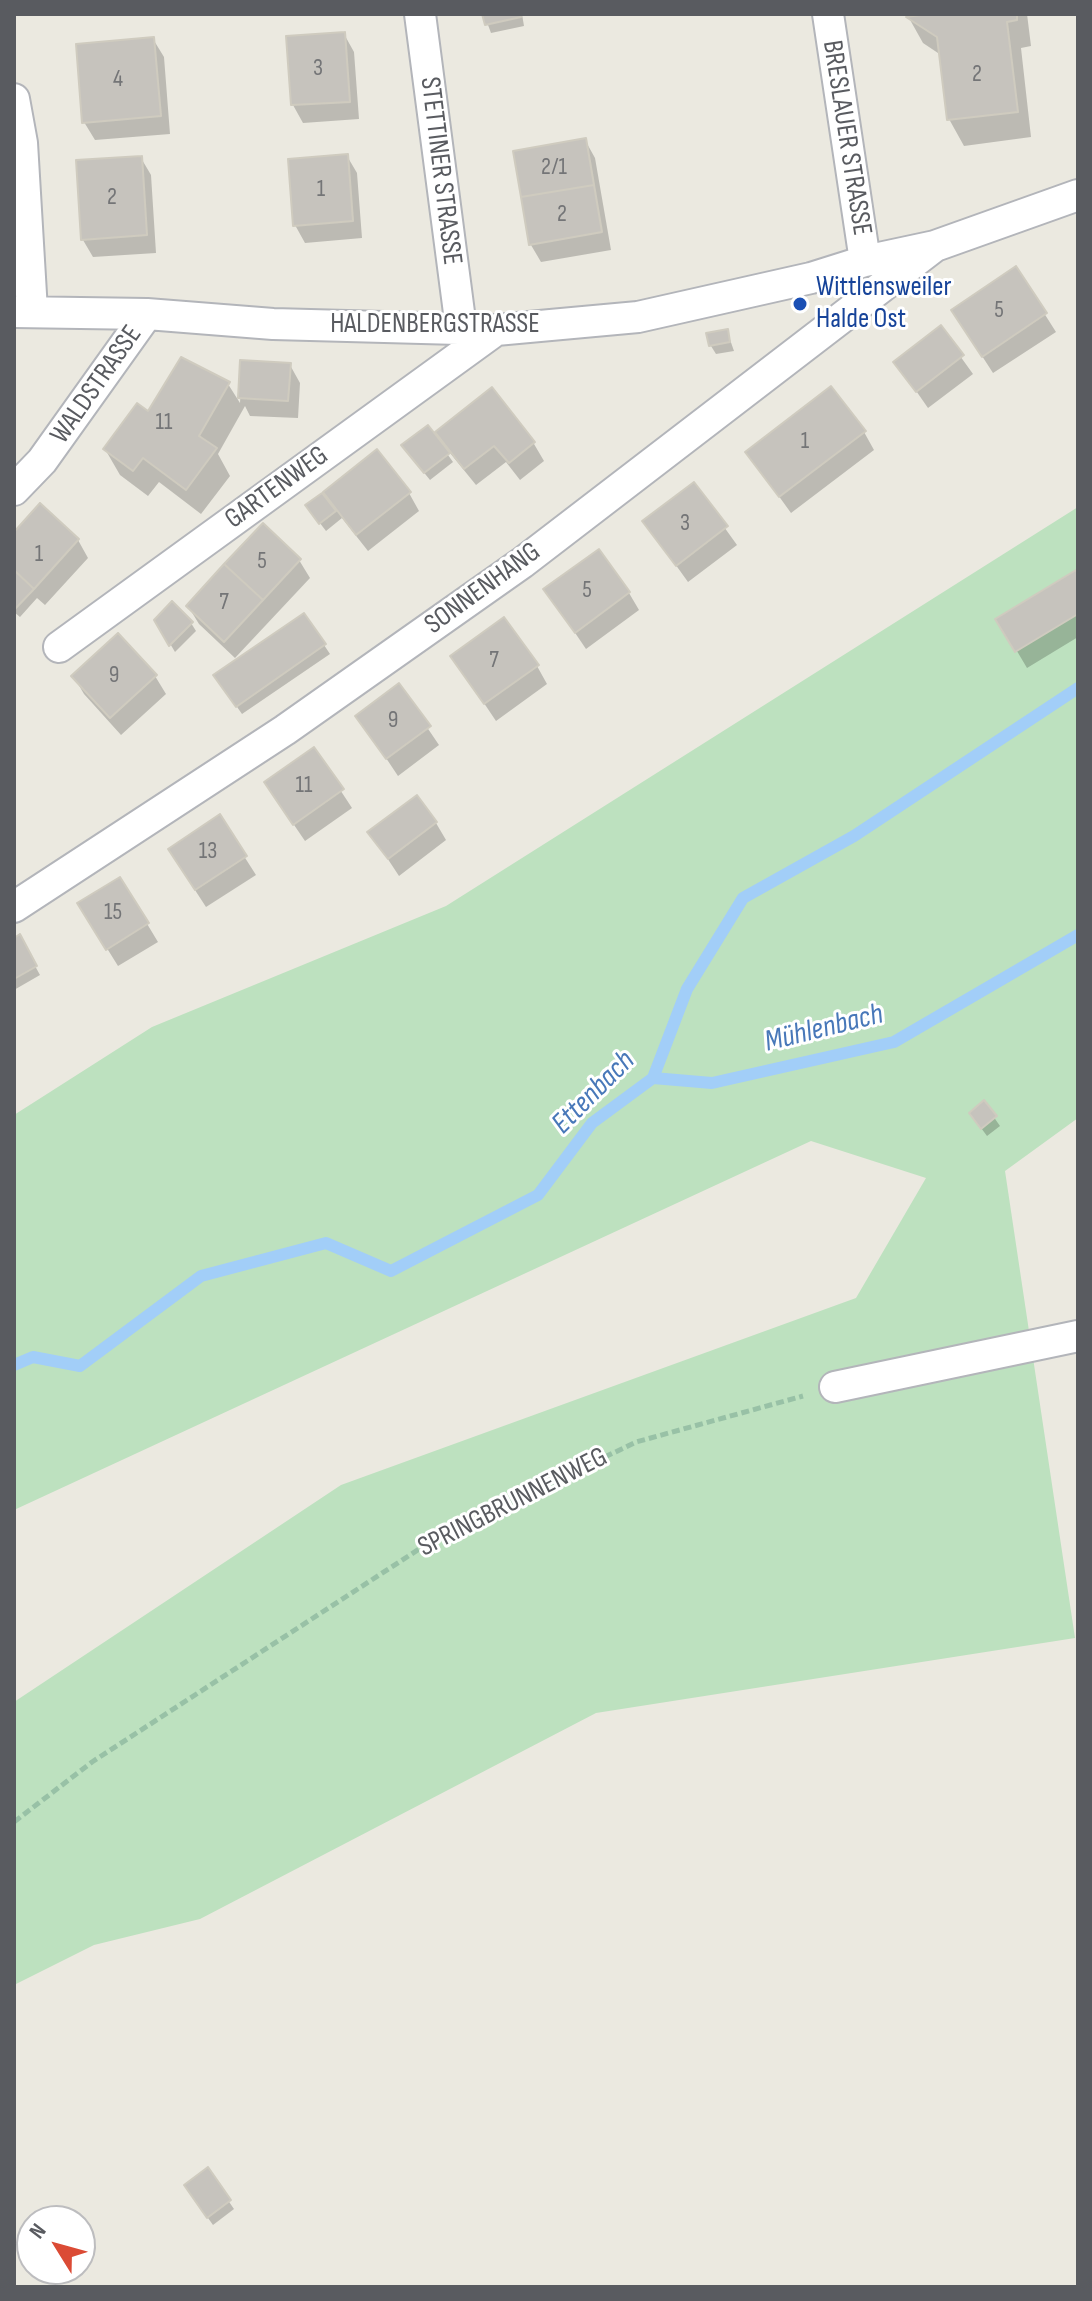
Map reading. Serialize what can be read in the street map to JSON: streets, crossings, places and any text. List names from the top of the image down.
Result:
{
  "streets": {
    "street": [
      "BRESLAUER STRASSE",
      "STETTINER STRASSE",
      "HALDENBERGSTRASSE",
      "WALDSTRASSE",
      "GARTENWEG",
      "SONNENHANG"
    ],
    "path": ["SPRINGBRUNNENWEG"]
  },
  "crossings": [
    ["BRESLAUER STRASSE", "HALDENBERGSTRASSE"],
    ["STETTINER STRASSE", "HALDENBERGSTRASSE"],
    ["HALDENBERGSTRASSE", "WALDSTRASSE"],
    ["HALDENBERGSTRASSE", "GARTENWEG"],
    ["HALDENBERGSTRASSE", "SONNENHANG"]
  ],
  "water": ["Mühlenbach", "Ettenbach"],
  "places": ["Wittlensweiler Halde Ost"],
  "house_numbers": [
    "3",
    "2",
    "4",
    "2/1",
    "1",
    "2",
    "2",
    "5",
    "11",
    "1",
    "3",
    "1",
    "5",
    "5",
    "7",
    "7",
    "9",
    "9",
    "11",
    "13",
    "15"
  ],
  "north": "top left"
}
